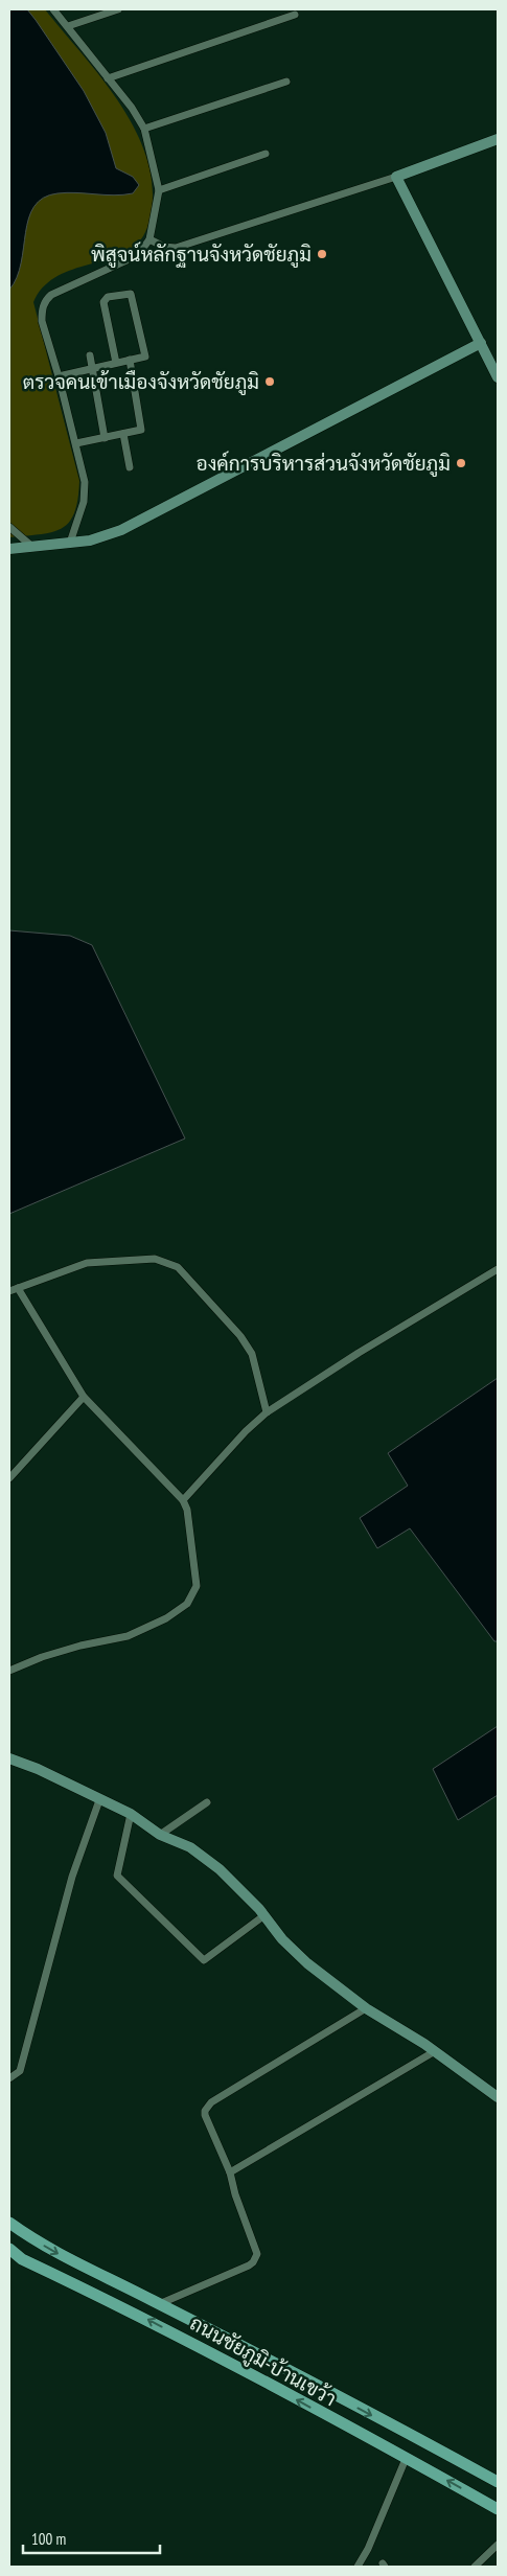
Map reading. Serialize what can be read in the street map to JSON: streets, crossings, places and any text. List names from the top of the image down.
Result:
{
  "streets": {
    "main road": ["ถนนชัยภูมิ-บ้านเขว้า"]
  },
  "places": ["พิสูจน์หลักฐานจังหวัดชัยภูมิ", "ตรวจคนเข้าเมืองจังหวัดชัยภูมิ", "องค์การบริหารส่วนจังหวัดชัยภูมิ"],
  "scale_bar": "100 m"
}
